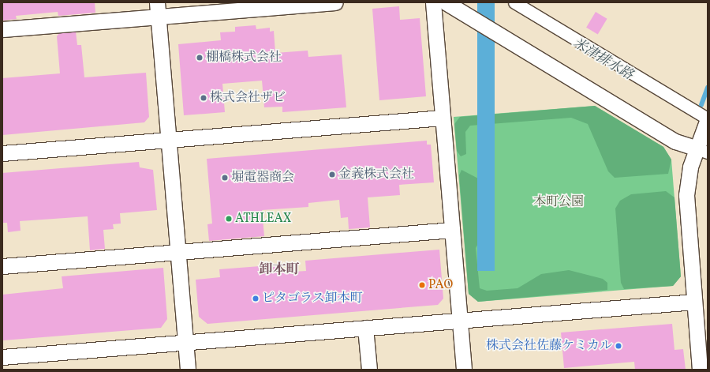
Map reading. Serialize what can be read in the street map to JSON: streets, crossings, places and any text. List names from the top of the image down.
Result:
{
  "districts": ["卸本町"],
  "water": ["米津排水路"],
  "parks": ["本町公園"],
  "places": [
    "棚橋株式会社",
    "株式会社ザビ",
    "金義株式会社",
    "堀電器商会",
    "ATHLEAX",
    "PAO",
    "ピタゴラス卸本町",
    "株式会社佐藤ケミカル"
  ]
}
